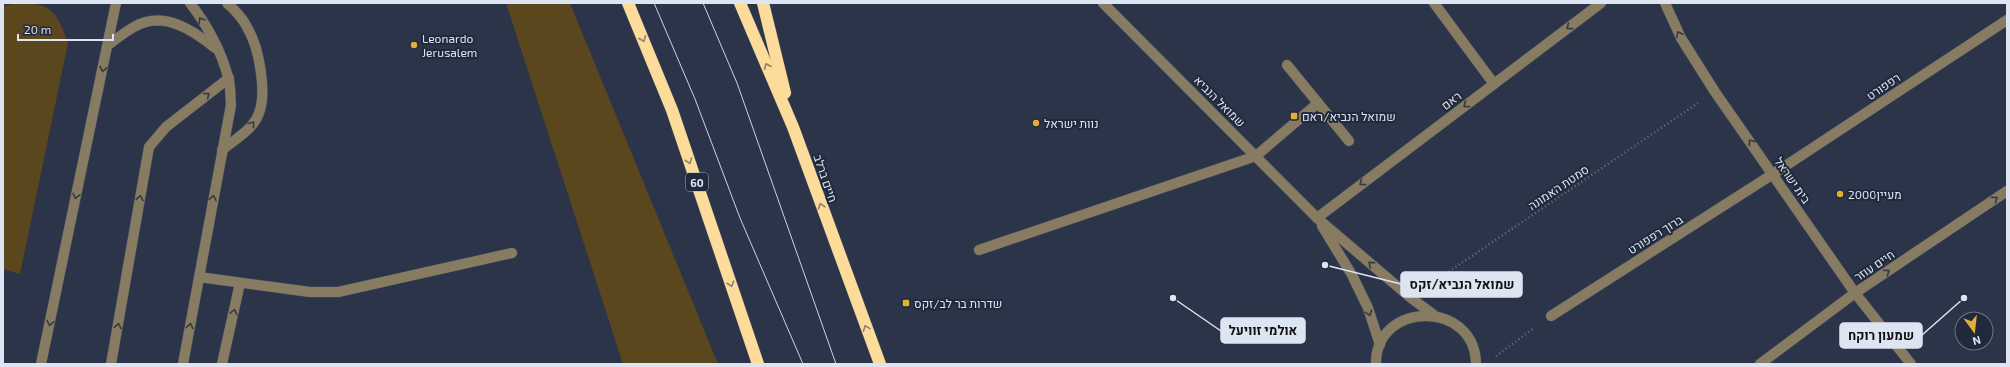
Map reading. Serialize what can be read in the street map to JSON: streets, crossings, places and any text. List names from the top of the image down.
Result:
{
  "streets": {
    "highway": ["חיים ברלב", "60"],
    "street": [
      "רפפורט",
      "ראם",
      "שמואל הנביא",
      "בית ישראל",
      "ברוך רפפורט",
      "חיים עוזר"
    ],
    "path": ["סמטת האמונה"]
  },
  "crossings": [
    ["רפפורט", "בית ישראל"],
    ["רפפורט", "ברוך רפפורט"],
    ["ראם", "שמואל הנביא"],
    ["שמואל הנביא", "סמטת האמונה"],
    ["בית ישראל", "סמטת האמונה"],
    ["בית ישראל", "ברוך רפפורט"],
    ["בית ישראל", "חיים עוזר"]
  ],
  "one_way": ["ראם", "בית ישראל", "חיים עוזר"],
  "places": {
    "other": [
      "Leonardo Jerusalem",
      "נוות ישראל",
      "מעיין2000",
      "שמואל הנביא/זקס",
      "אולמי זוויעל",
      "שמעון רוקח"
    ],
    "transit": ["שמואל הנביא/ראם", "שדרות בר לב/זקס"]
  },
  "scale_bar": "20 m",
  "north": "bottom"
}
